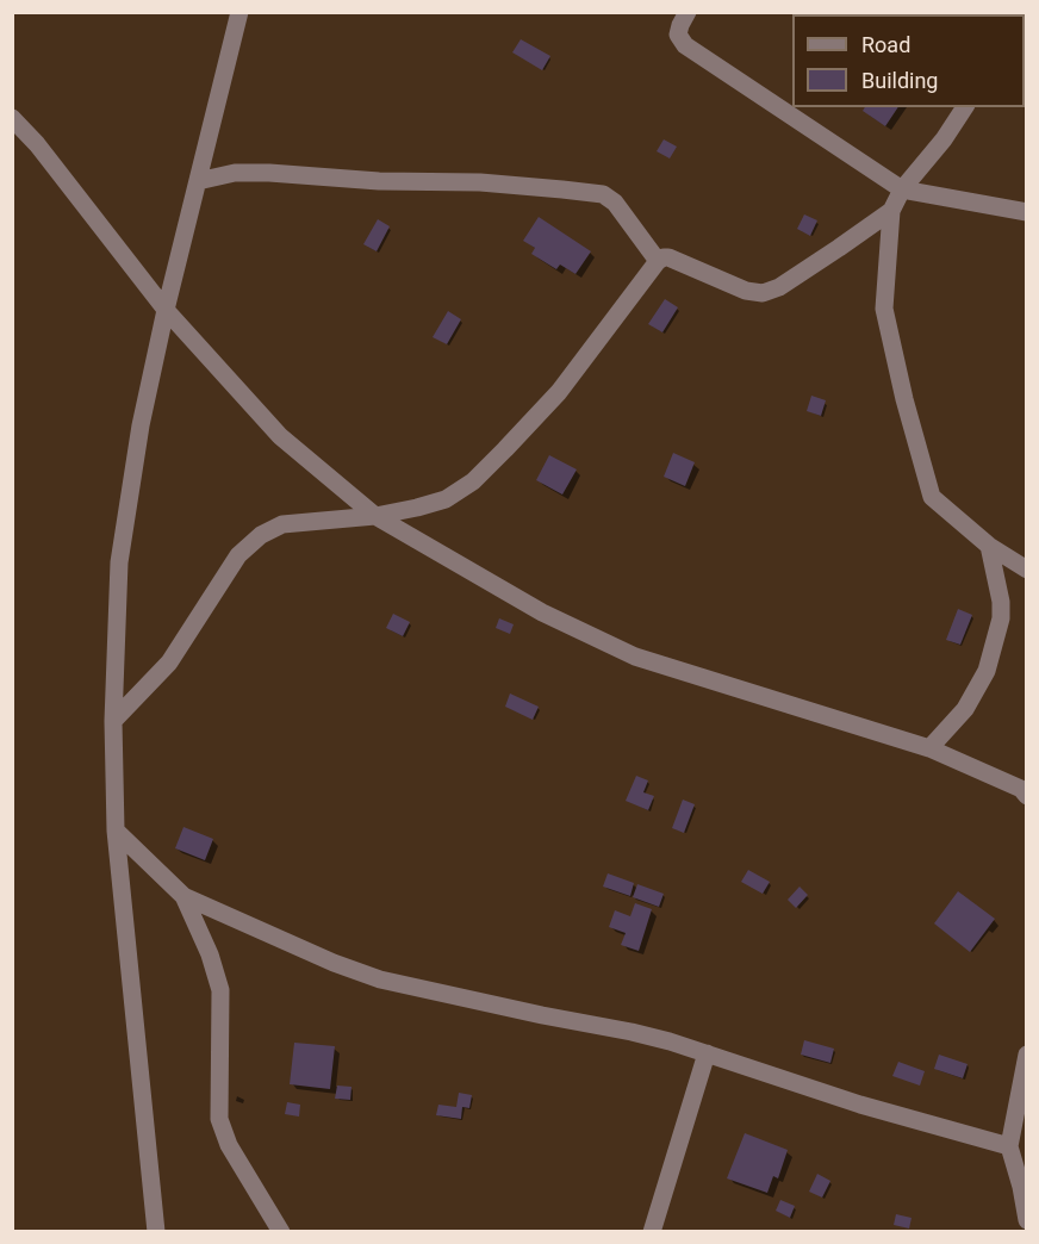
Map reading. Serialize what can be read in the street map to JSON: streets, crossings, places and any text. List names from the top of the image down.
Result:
{
  "legend": ["Road", "Building"]
}
